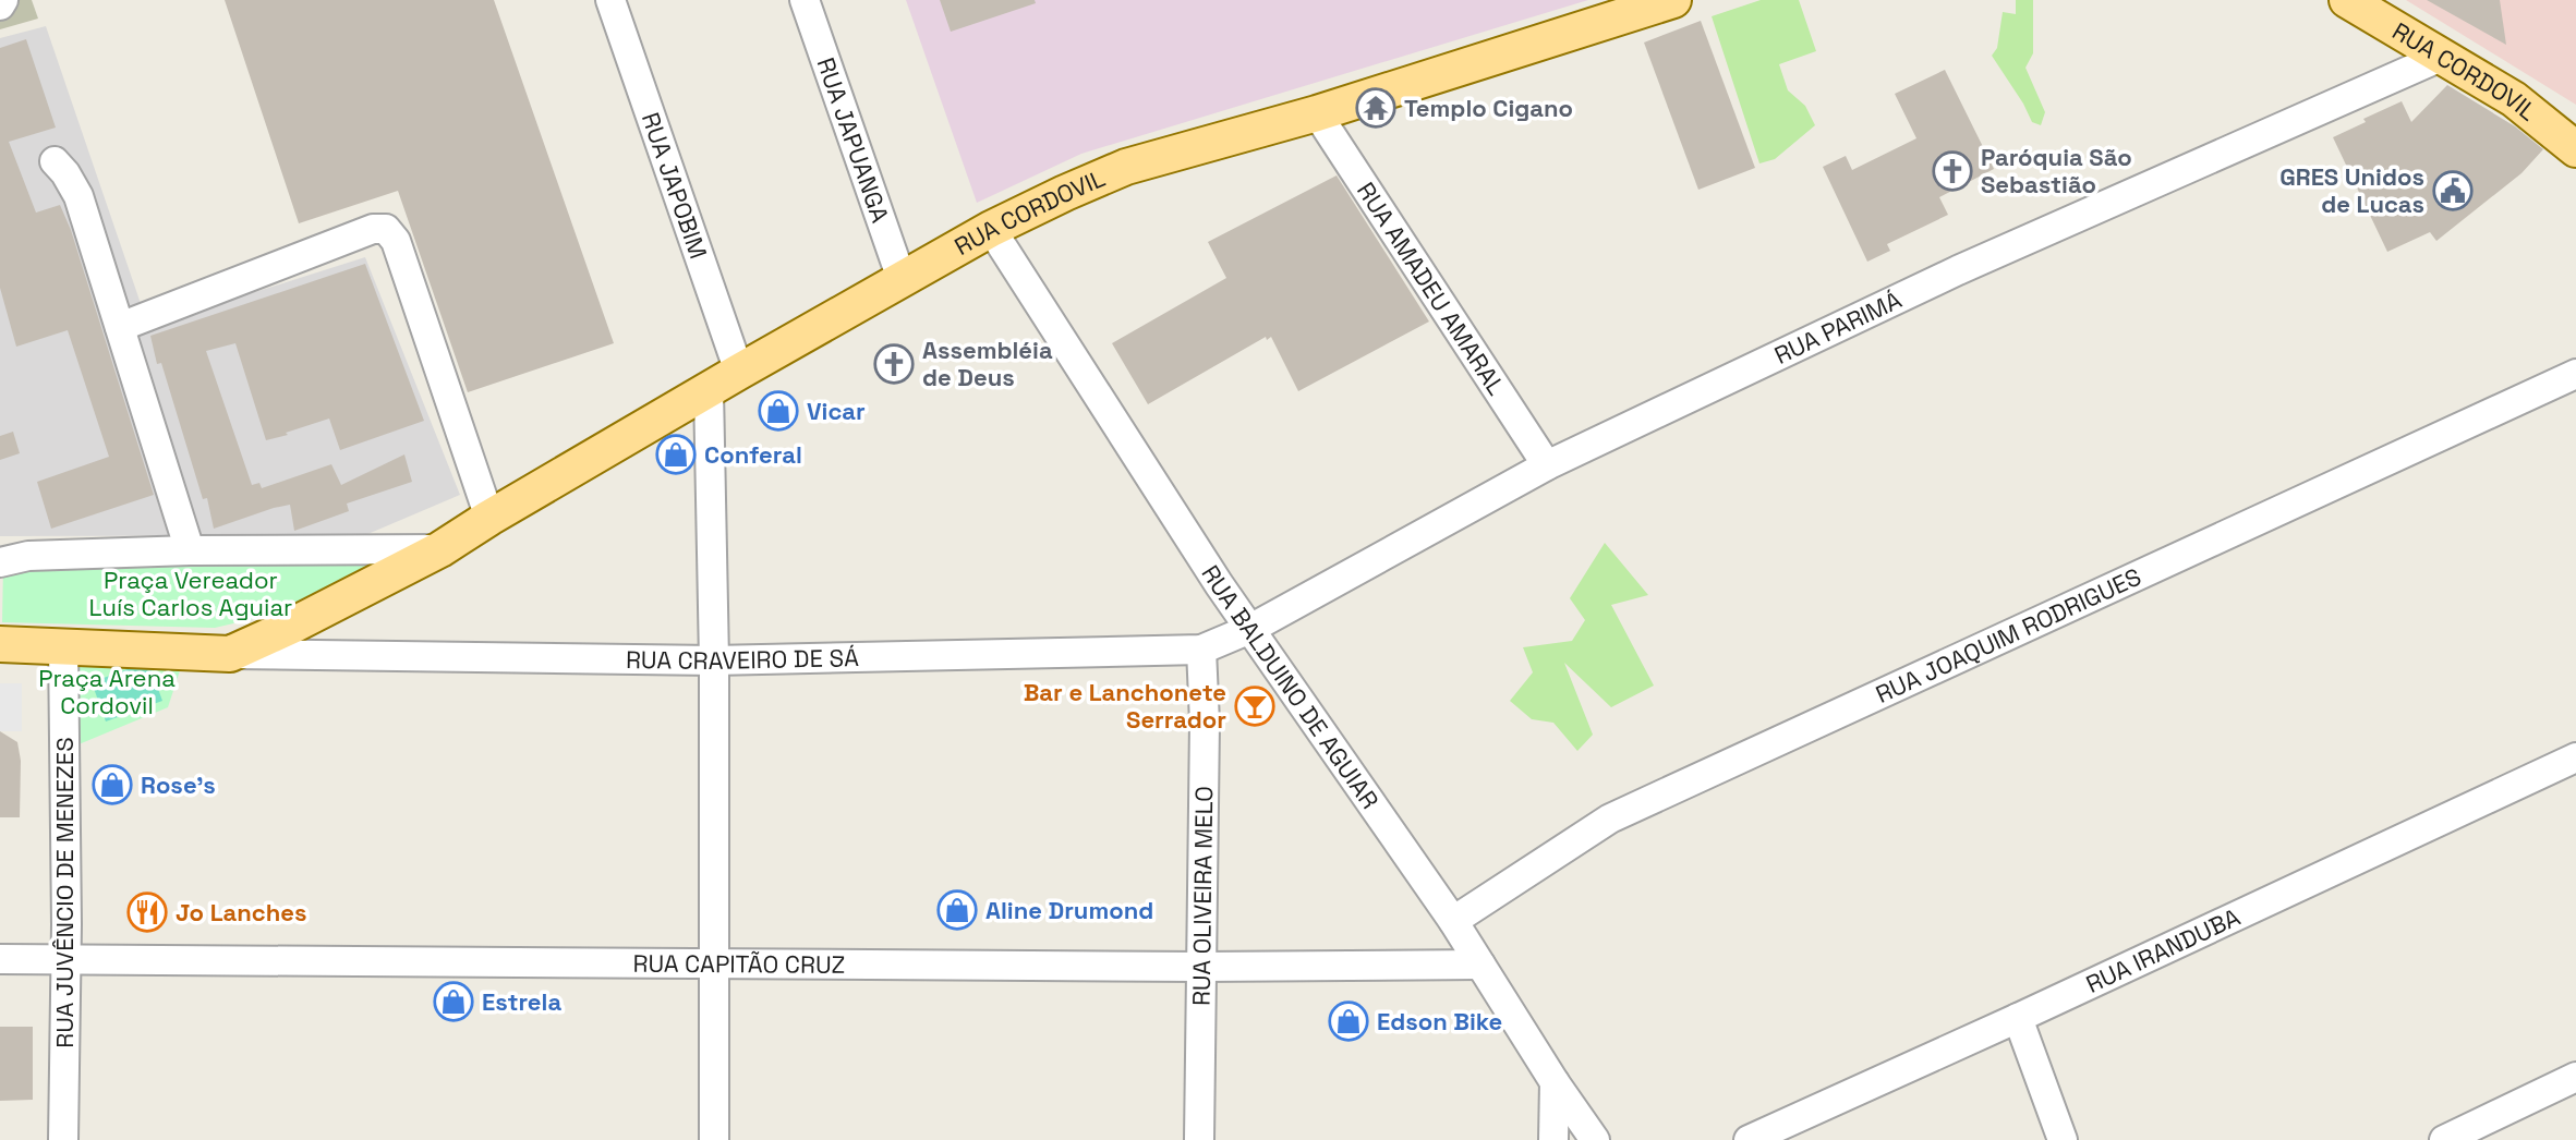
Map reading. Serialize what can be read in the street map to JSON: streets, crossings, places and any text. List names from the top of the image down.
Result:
{
  "streets": {
    "main road": ["RUA CORDOVIL"],
    "street": [
      "RUA JAPUANGA",
      "RUA JAPOBIM",
      "RUA AMADEU AMARAL",
      "RUA PARIMÁ",
      "RUA JOAQUIM RODRIGUES",
      "RUA CRAVEIRO DE SÁ",
      "RUA BALDUINO DE AGUIAR",
      "RUA JUVÊNCIO DE MENEZES",
      "RUA OLIVEIRA MELO",
      "RUA IRANDUBA",
      "RUA CAPITÃO CRUZ"
    ]
  },
  "crossings": [
    ["RUA CORDOVIL", "RUA JAPUANGA"],
    ["RUA CORDOVIL", "RUA JAPOBIM"],
    ["RUA CORDOVIL", "RUA AMADEU AMARAL"],
    ["RUA CORDOVIL", "RUA PARIMÁ"],
    ["RUA CORDOVIL", "RUA CRAVEIRO DE SÁ"],
    ["RUA CORDOVIL", "RUA BALDUINO DE AGUIAR"],
    ["RUA CORDOVIL", "RUA JUVÊNCIO DE MENEZES"],
    ["RUA AMADEU AMARAL", "RUA PARIMÁ"],
    ["RUA PARIMÁ", "RUA CRAVEIRO DE SÁ"],
    ["RUA PARIMÁ", "RUA BALDUINO DE AGUIAR"],
    ["RUA JOAQUIM RODRIGUES", "RUA BALDUINO DE AGUIAR"],
    ["RUA CRAVEIRO DE SÁ", "RUA BALDUINO DE AGUIAR"],
    ["RUA CRAVEIRO DE SÁ", "RUA OLIVEIRA MELO"],
    ["RUA BALDUINO DE AGUIAR", "RUA CAPITÃO CRUZ"],
    ["RUA JUVÊNCIO DE MENEZES", "RUA CAPITÃO CRUZ"],
    ["RUA OLIVEIRA MELO", "RUA CAPITÃO CRUZ"]
  ],
  "parks": ["Praça Vereador Luís Carlos Aguiar", "Praça Arena Cordovil"],
  "places": {
    "temple": ["Templo Cigano"],
    "church": ["Paróquia São Sebastião", "Assembléia de Deus"],
    "public building": ["GRES Unidos de Lucas"],
    "shop": [
      "Vicar",
      "Conferal",
      "Rose's",
      "Aline Drumond",
      "Estrela",
      "Edson Bike"
    ],
    "bar": ["Bar e Lanchonete Serrador"],
    "restaurant": ["Jo Lanches"]
  }
}
